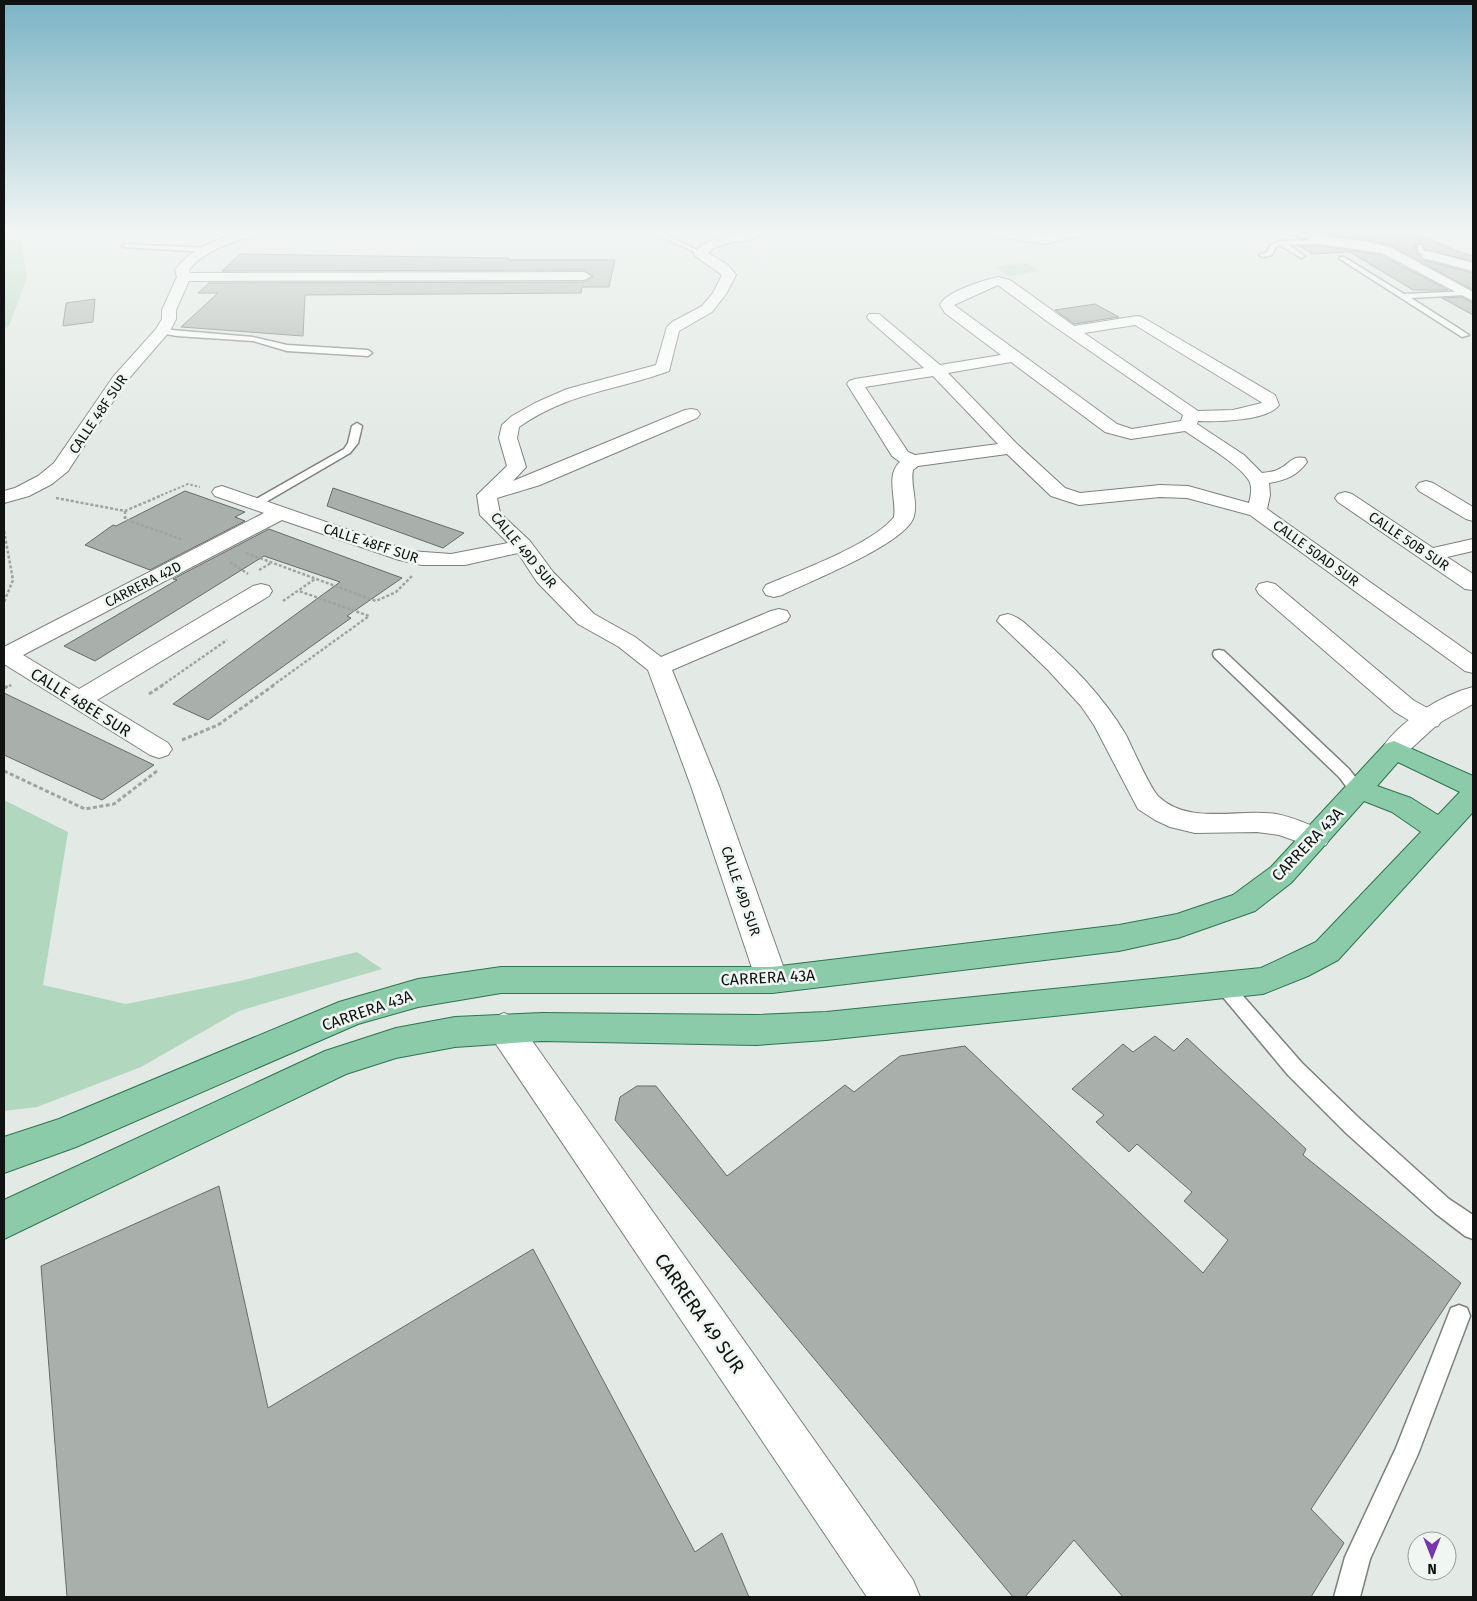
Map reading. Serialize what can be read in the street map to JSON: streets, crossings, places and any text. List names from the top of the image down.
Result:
{
  "streets": {
    "main road": ["CARRERA 43A"],
    "street": [
      "CALLE 48F SUR",
      "CALLE 50B SUR",
      "CALLE 48FF SUR",
      "CALLE 49D SUR",
      "CALLE 50AD SUR",
      "CARRERA 42D",
      "CALLE 48EE SUR",
      "CARRERA 49 SUR"
    ]
  },
  "crossings": [
    ["CALLE 48FF SUR", "CALLE 49D SUR"],
    ["CALLE 48FF SUR", "CARRERA 42D"],
    ["CALLE 49D SUR", "CARRERA 43A"],
    ["CARRERA 42D", "CALLE 48EE SUR"]
  ],
  "north": "bottom"
}
